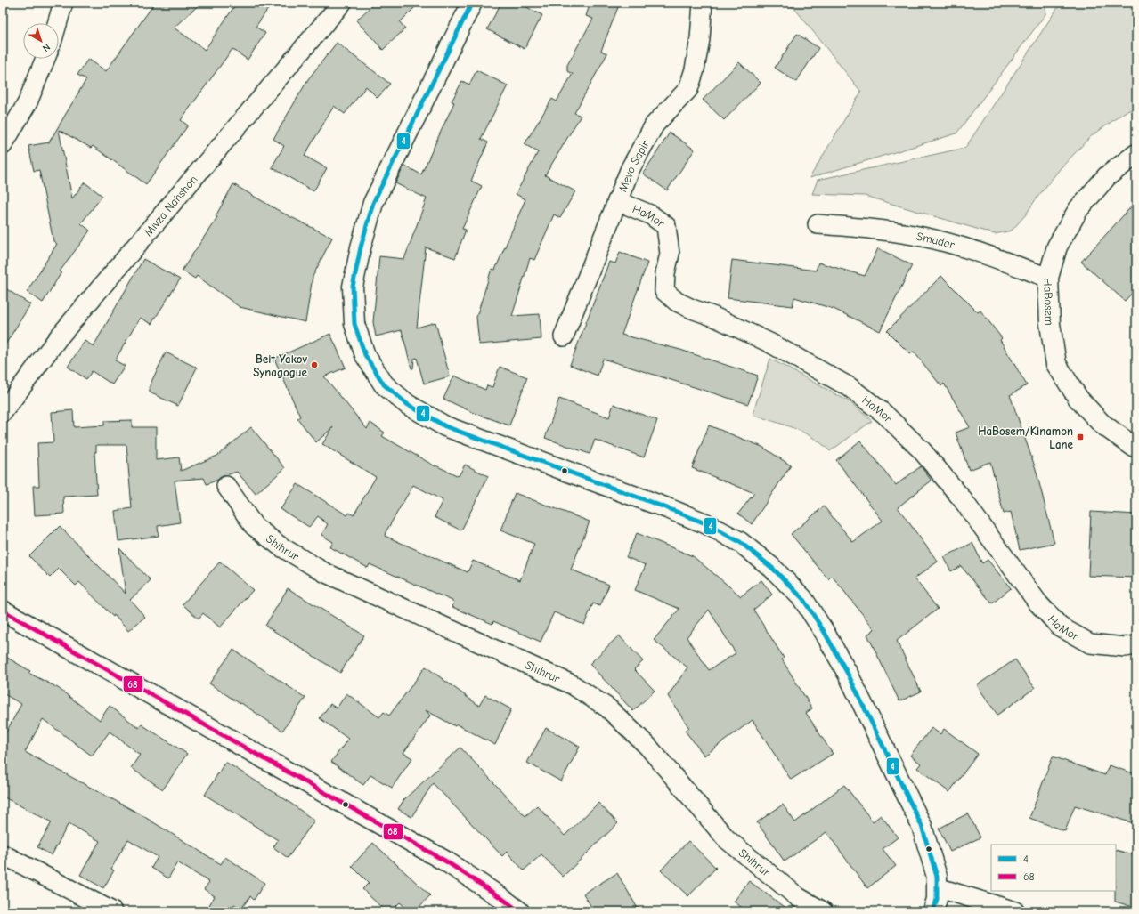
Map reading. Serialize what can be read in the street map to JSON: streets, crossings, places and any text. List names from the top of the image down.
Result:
{
  "streets": {
    "street": [
      "Mevo Sapir",
      "Mivza Nahshon",
      "HaMor",
      "Smadar",
      "HaBosem",
      "Shihrur"
    ]
  },
  "crossings": [
    ["Mevo Sapir", "HaMor"],
    ["Smadar", "HaBosem"]
  ],
  "places": {
    "other": ["Beit Yakov Synagogue"],
    "transit": ["HaBosem/Kinamon Lane"]
  },
  "lines": ["transit line 4", "transit line 68"],
  "legend": ["4", "68"],
  "north": "bottom right"
}
